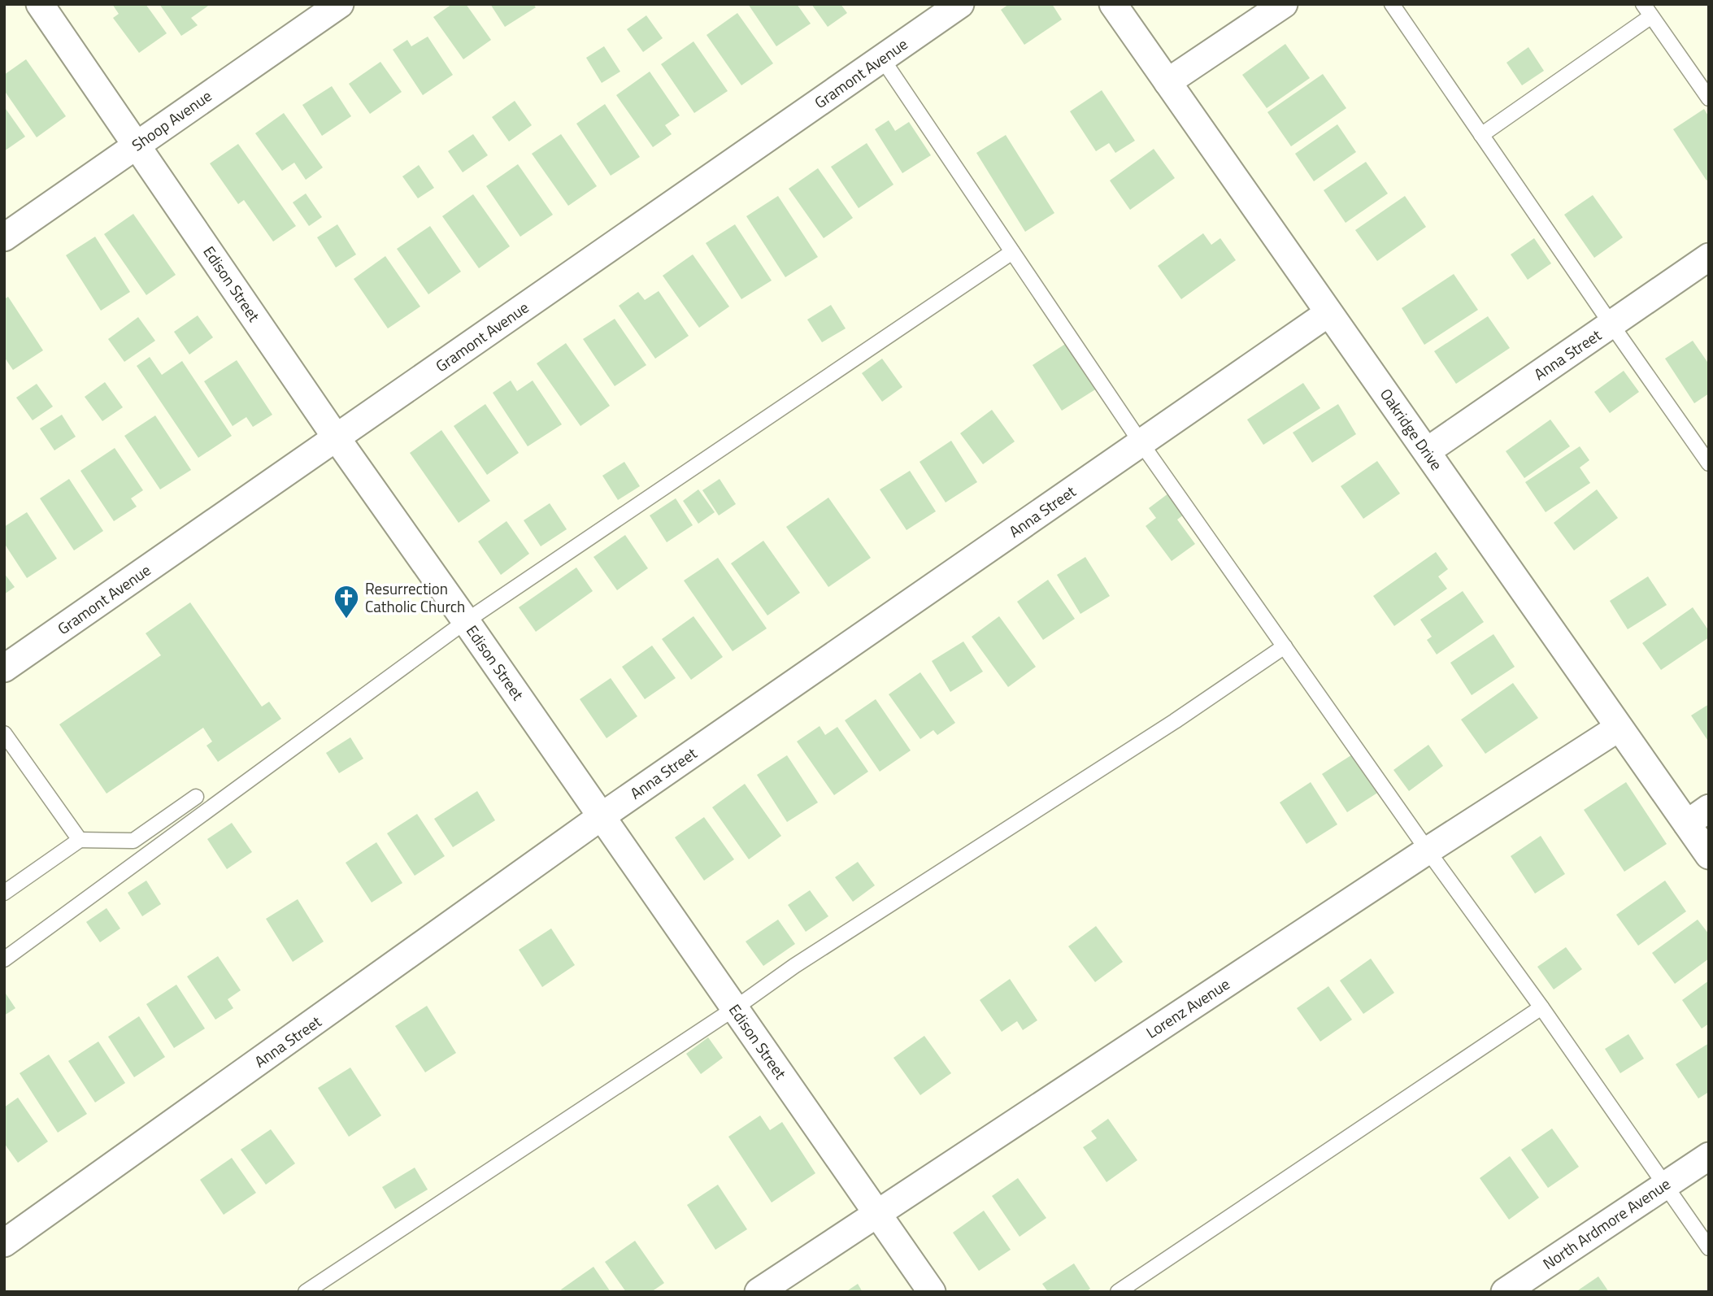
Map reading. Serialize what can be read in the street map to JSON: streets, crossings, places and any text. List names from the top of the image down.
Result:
{
  "streets": {
    "street": [
      "Gramont Avenue",
      "Shoop Avenue",
      "Edison Street",
      "Anna Street",
      "Oakridge Drive",
      "Lorenz Avenue",
      "North Ardmore Avenue"
    ]
  },
  "crossings": [
    ["Gramont Avenue", "Edison Street"],
    ["Shoop Avenue", "Edison Street"],
    ["Edison Street", "Anna Street"],
    ["Edison Street", "Lorenz Avenue"],
    ["Anna Street", "Oakridge Drive"],
    ["Oakridge Drive", "Lorenz Avenue"]
  ],
  "places": {
    "church": ["Resurrection Catholic Church"]
  }
}
